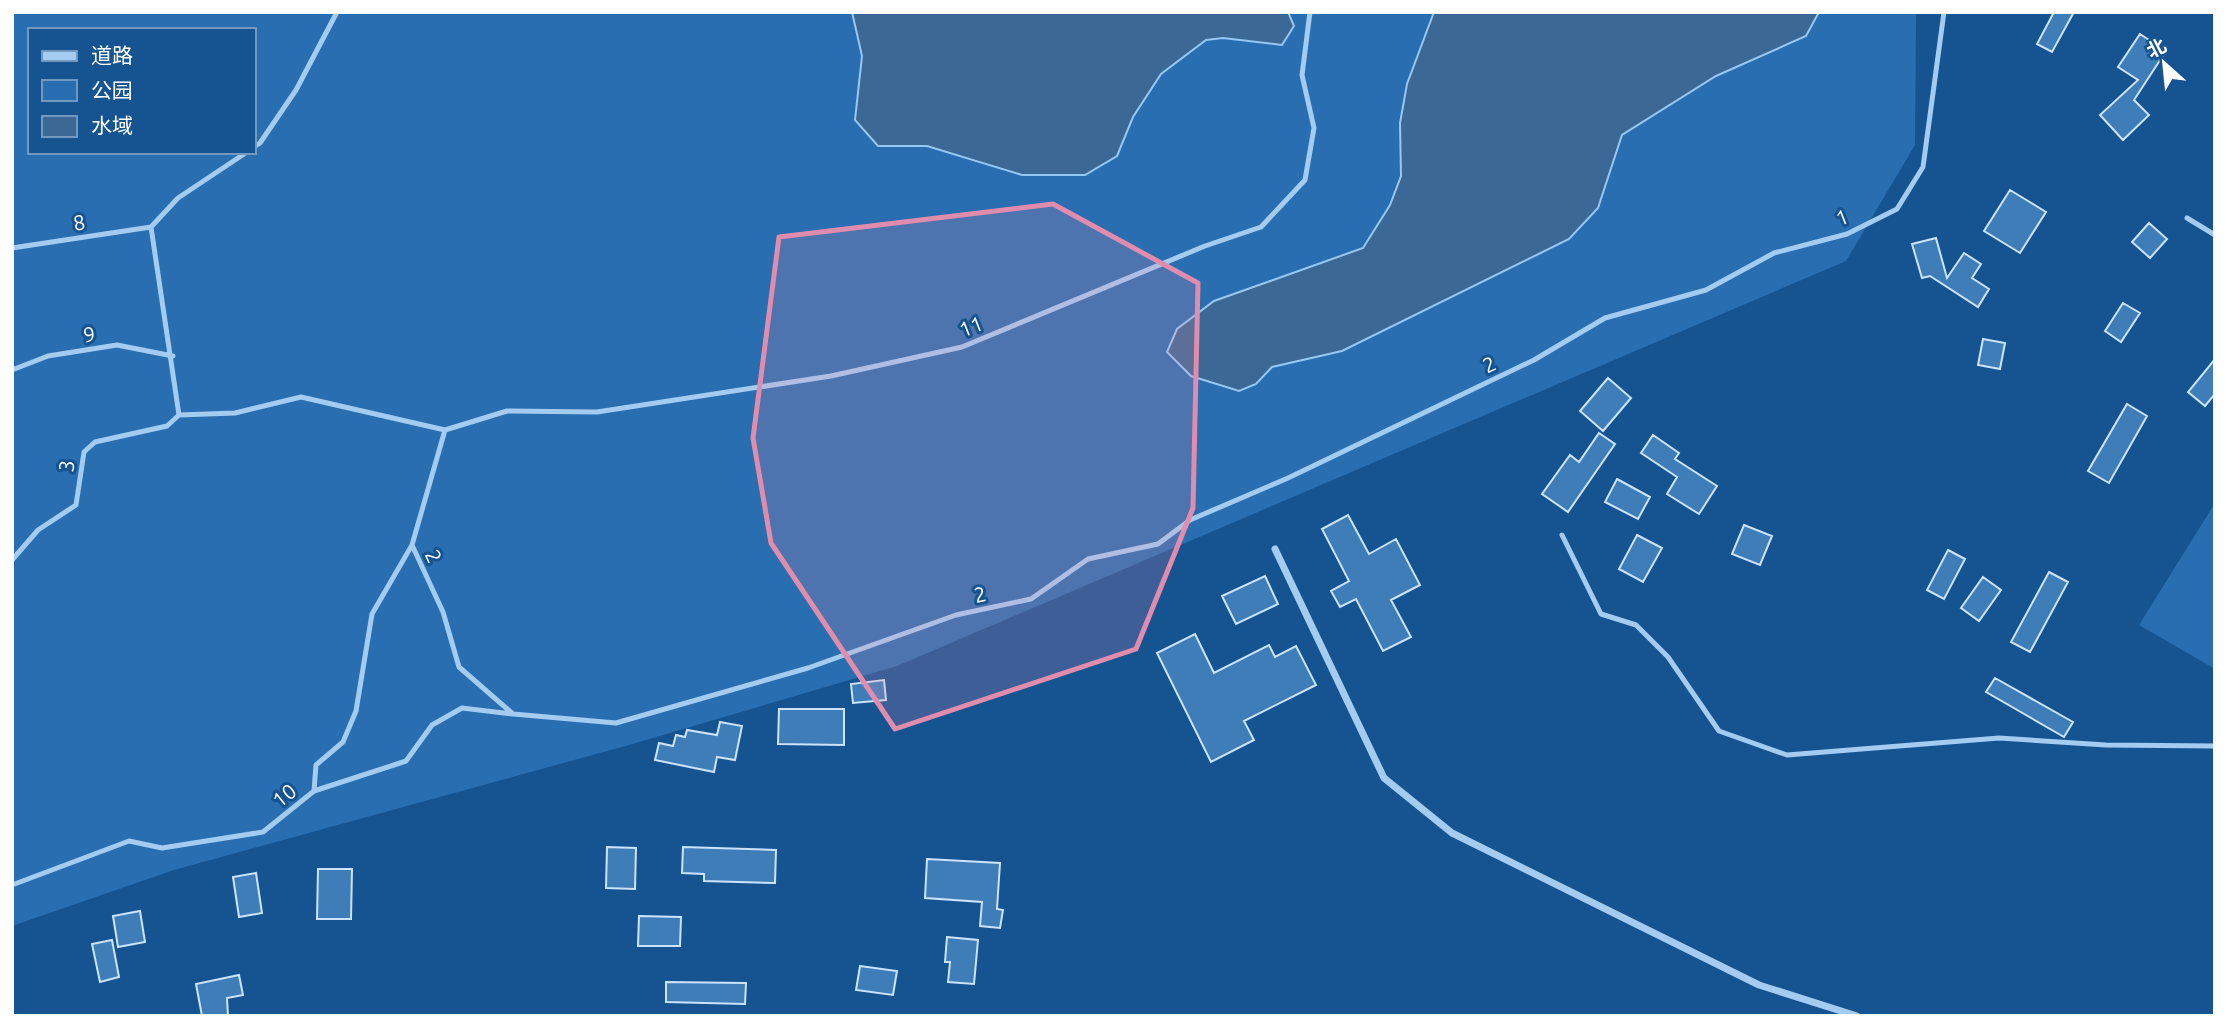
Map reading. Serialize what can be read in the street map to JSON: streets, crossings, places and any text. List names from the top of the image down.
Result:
{
  "streets": {
    "lane": [
      "1",
      "8",
      "11",
      "9",
      "2",
      "3",
      "10"
    ]
  },
  "crossings": [
    ["1", "2"],
    ["11", "10"],
    ["2", "10"]
  ],
  "legend": ["道路", "公园", "水域"],
  "north": "top left"
}
